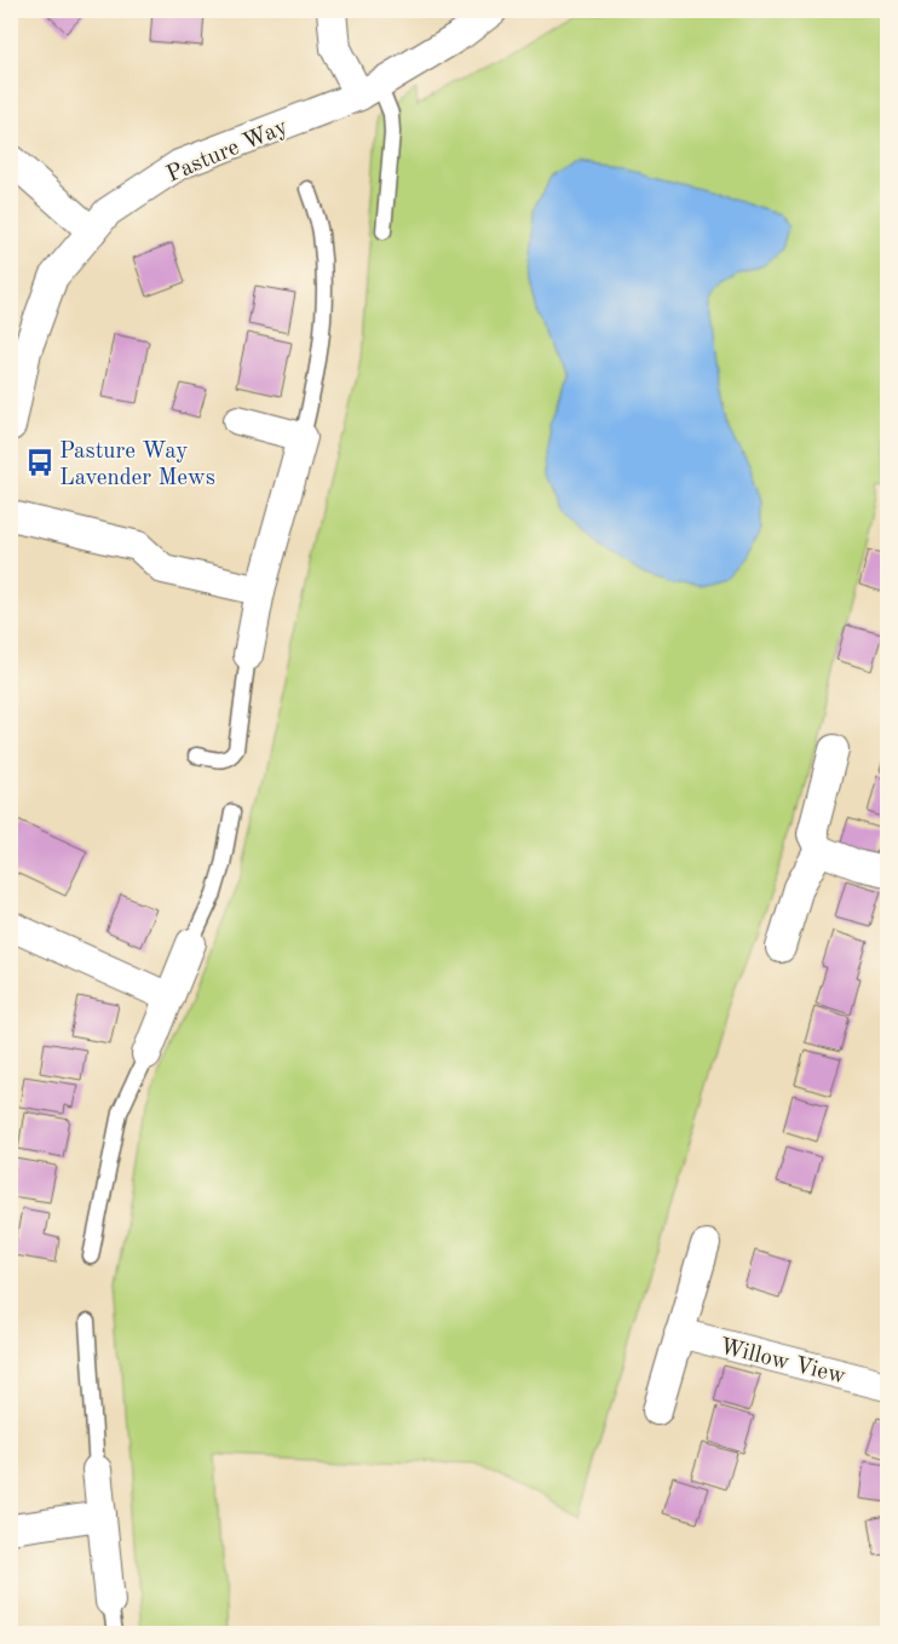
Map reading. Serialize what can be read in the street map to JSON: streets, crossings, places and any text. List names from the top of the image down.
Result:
{
  "streets": {
    "street": ["Pasture Way", "Willow View"]
  },
  "places": {
    "bus stop": ["Pasture Way Lavender Mews"]
  }
}
